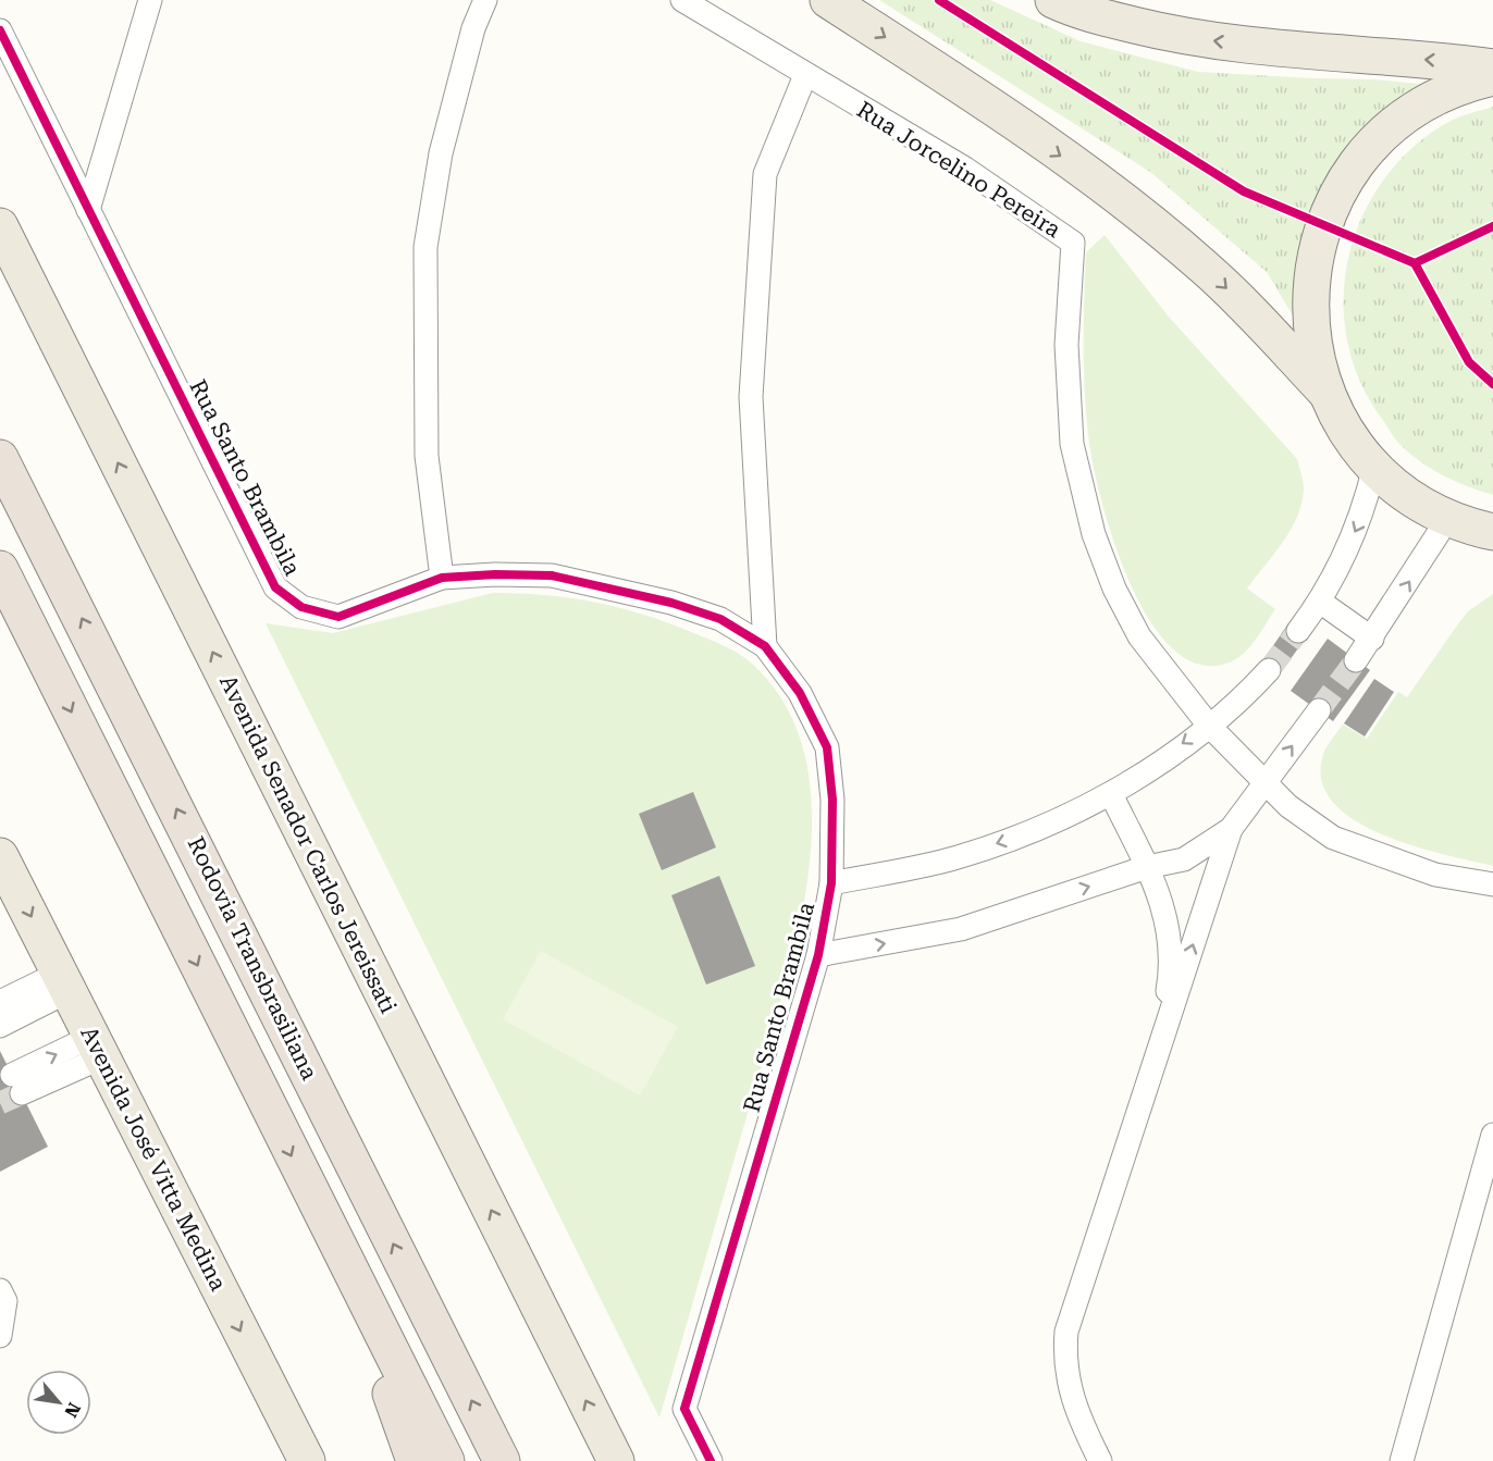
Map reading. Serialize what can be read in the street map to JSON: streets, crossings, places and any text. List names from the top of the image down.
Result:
{
  "streets": {
    "highway": ["Rodovia Transbrasiliana"],
    "main road": ["Avenida Senador Carlos Jereissati", "Avenida José Vitta Medina"],
    "street": ["Rua Jorcelino Pereira", "Rua Santo Brambila"]
  },
  "one_way": ["Avenida Senador Carlos Jereissati", "Avenida José Vitta Medina"],
  "north": "bottom right"
}
